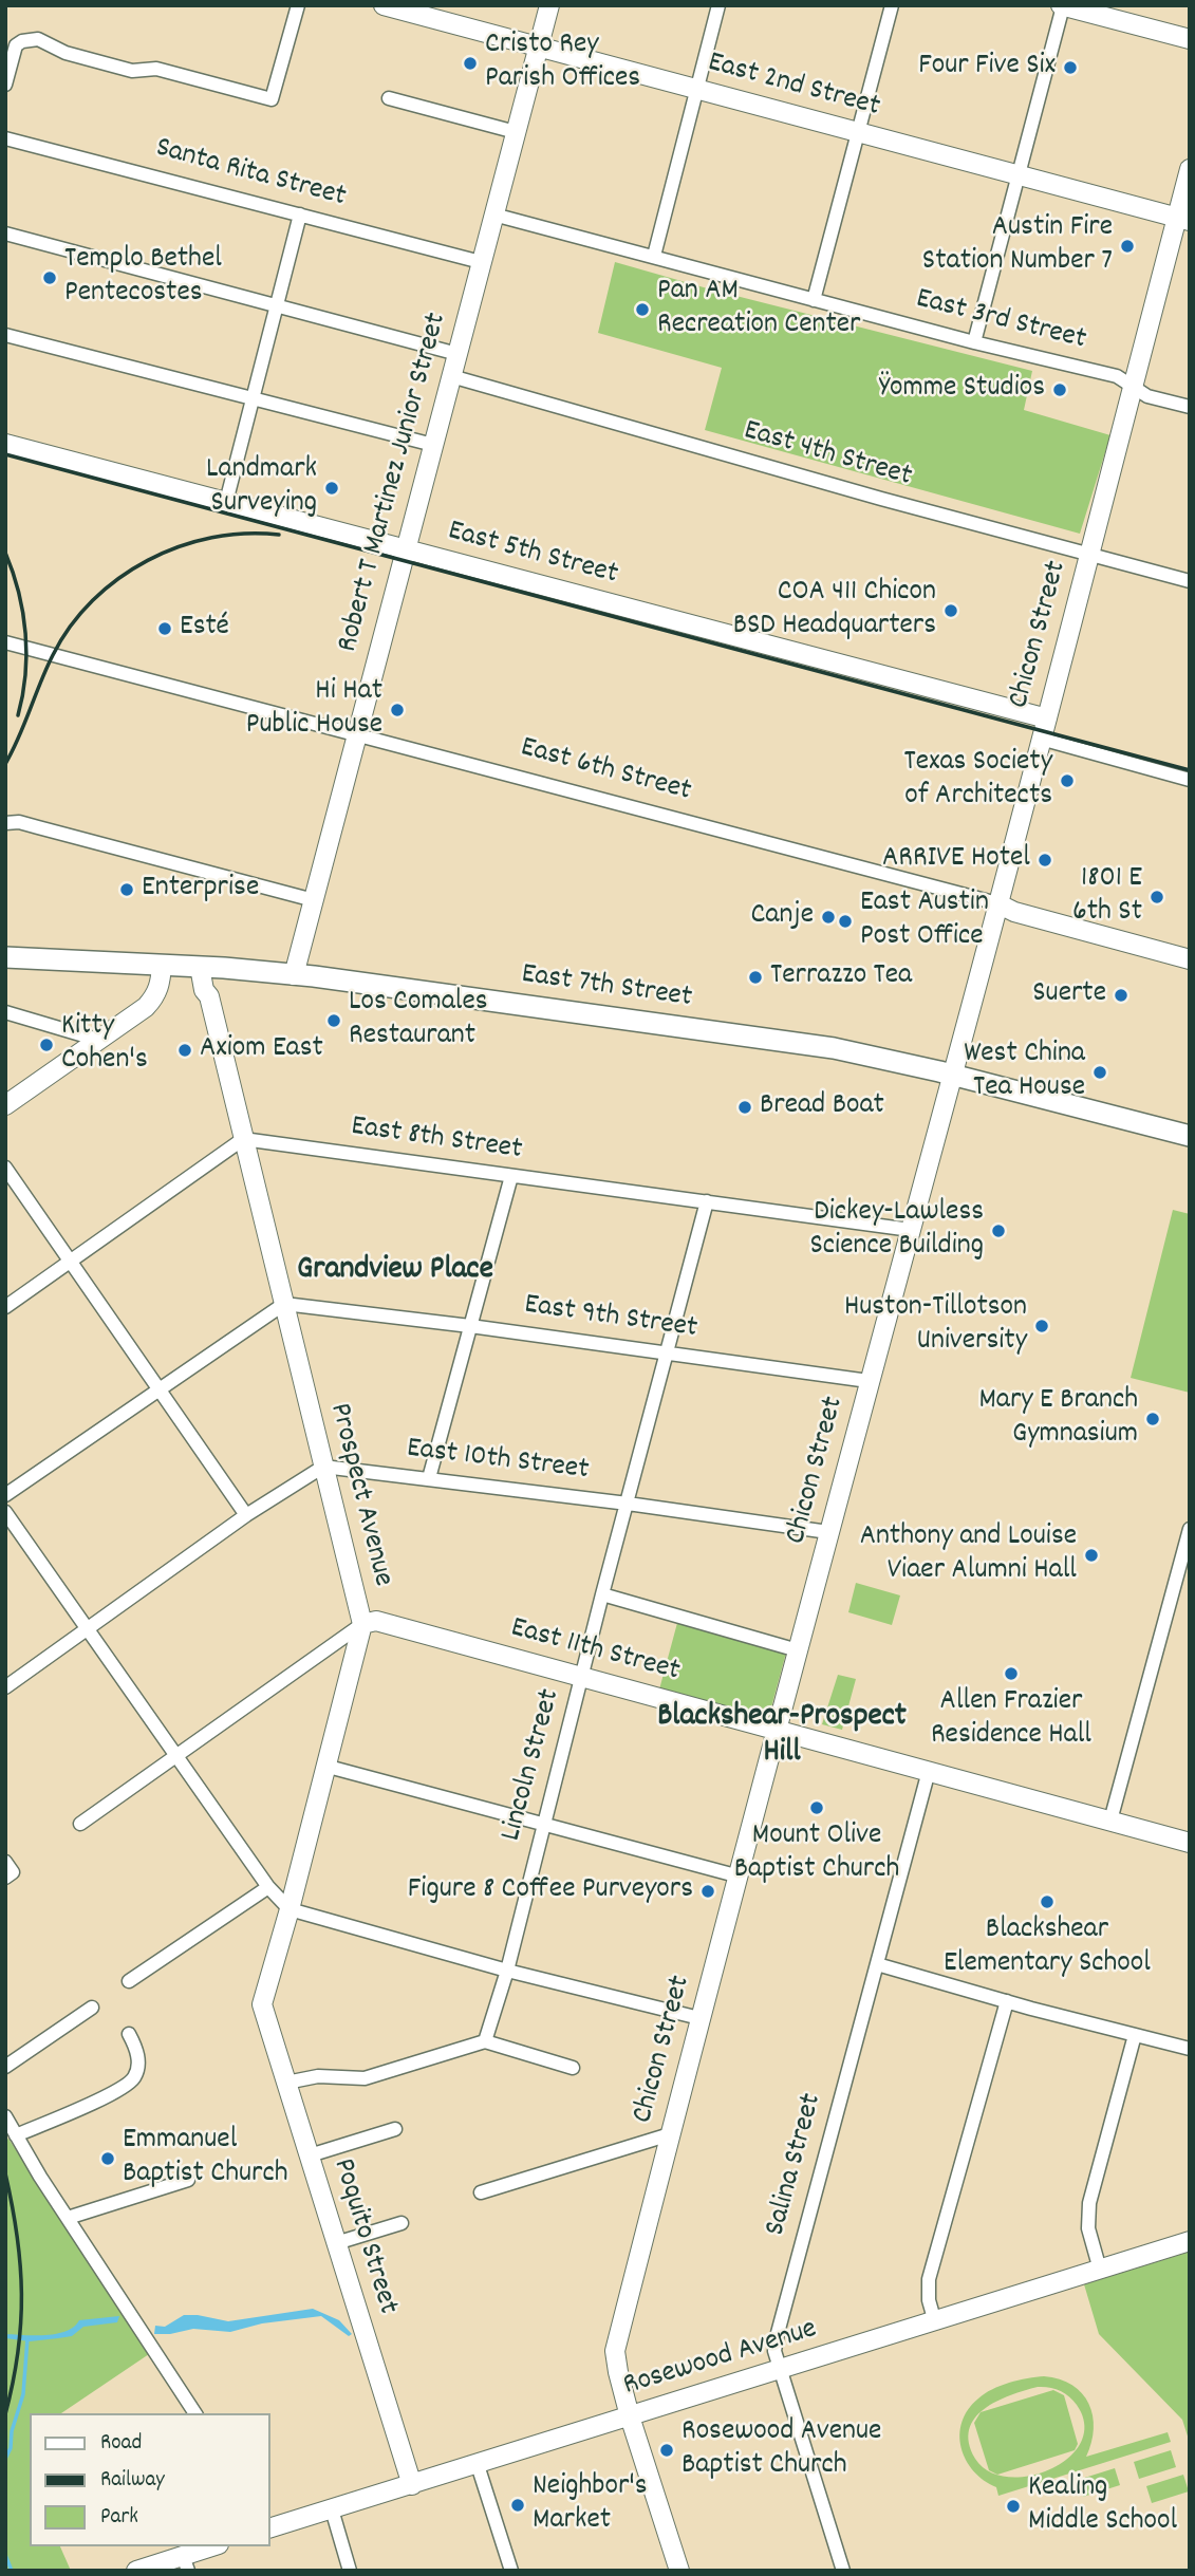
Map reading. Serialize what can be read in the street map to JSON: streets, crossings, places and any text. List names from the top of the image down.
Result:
{
  "streets": {
    "main road": ["East 7th Street"],
    "street": [
      "East 2nd Street",
      "Santa Rita Street",
      "East 3rd Street",
      "East 4th Street",
      "Robert T Martinez Junior Street",
      "East 5th Street",
      "Chicon Street",
      "East 6th Street",
      "East 8th Street",
      "East 9th Street",
      "East 10th Street",
      "Prospect Avenue",
      "East 11th Street",
      "Lincoln Street",
      "Salina Street",
      "Poquito Street",
      "Rosewood Avenue"
    ]
  },
  "crossings": [
    ["East 2nd Street", "Robert T Martinez Junior Street"],
    ["East 2nd Street", "Chicon Street"],
    ["Santa Rita Street", "Robert T Martinez Junior Street"],
    ["East 3rd Street", "Robert T Martinez Junior Street"],
    ["East 3rd Street", "Chicon Street"],
    ["East 4th Street", "Robert T Martinez Junior Street"],
    ["East 4th Street", "Chicon Street"],
    ["Robert T Martinez Junior Street", "East 5th Street"],
    ["Robert T Martinez Junior Street", "East 6th Street"],
    ["Robert T Martinez Junior Street", "East 7th Street"],
    ["East 5th Street", "Chicon Street"],
    ["Chicon Street", "East 6th Street"],
    ["Chicon Street", "East 7th Street"],
    ["Chicon Street", "East 8th Street"],
    ["Chicon Street", "East 9th Street"],
    ["Chicon Street", "East 10th Street"],
    ["Chicon Street", "East 11th Street"],
    ["Chicon Street", "Rosewood Avenue"],
    ["East 7th Street", "Prospect Avenue"],
    ["East 8th Street", "Prospect Avenue"],
    ["East 8th Street", "Lincoln Street"],
    ["East 9th Street", "Prospect Avenue"],
    ["East 9th Street", "Lincoln Street"],
    ["East 10th Street", "Prospect Avenue"],
    ["East 10th Street", "Lincoln Street"],
    ["Prospect Avenue", "East 11th Street"],
    ["Prospect Avenue", "Poquito Street"],
    ["East 11th Street", "Lincoln Street"],
    ["East 11th Street", "Salina Street"],
    ["Salina Street", "Rosewood Avenue"],
    ["Poquito Street", "Rosewood Avenue"]
  ],
  "districts": ["Grandview Place", "Blackshear-Prospect Hill"],
  "places": [
    "Cristo Rey Parish Offices",
    "Four Five Six",
    "Austin Fire Station Number 7",
    "Templo Bethel Pentecostes",
    "Pan AM Recreation Center",
    "Ÿomme Studios",
    "Landmark Surveying",
    "COA 411 Chicon BSD Headquarters",
    "Esté",
    "Hi Hat Public House",
    "Texas Society of Architects",
    "ARRIVE Hotel",
    "Enterprise",
    "1801 E 6th St",
    "Canje",
    "East Austin Post Office",
    "Terrazzo Tea",
    "Suerte",
    "Los Comales Restaurant",
    "Kitty Cohen's",
    "Axiom East",
    "West China Tea House",
    "Bread Boat",
    "Dickey-Lawless Science Building",
    "Huston-Tillotson University",
    "Mary E Branch Gymnasium",
    "Anthony and Louise Viaer Alumni Hall",
    "Allen Frazier Residence Hall",
    "Mount Olive Baptist Church",
    "Figure 8 Coffee Purveyors",
    "Blackshear Elementary School",
    "Emmanuel Baptist Church",
    "Rosewood Avenue Baptist Church",
    "Neighbor's Market",
    "Kealing Middle School"
  ],
  "legend": ["Road", "Railway", "Park"]
}
